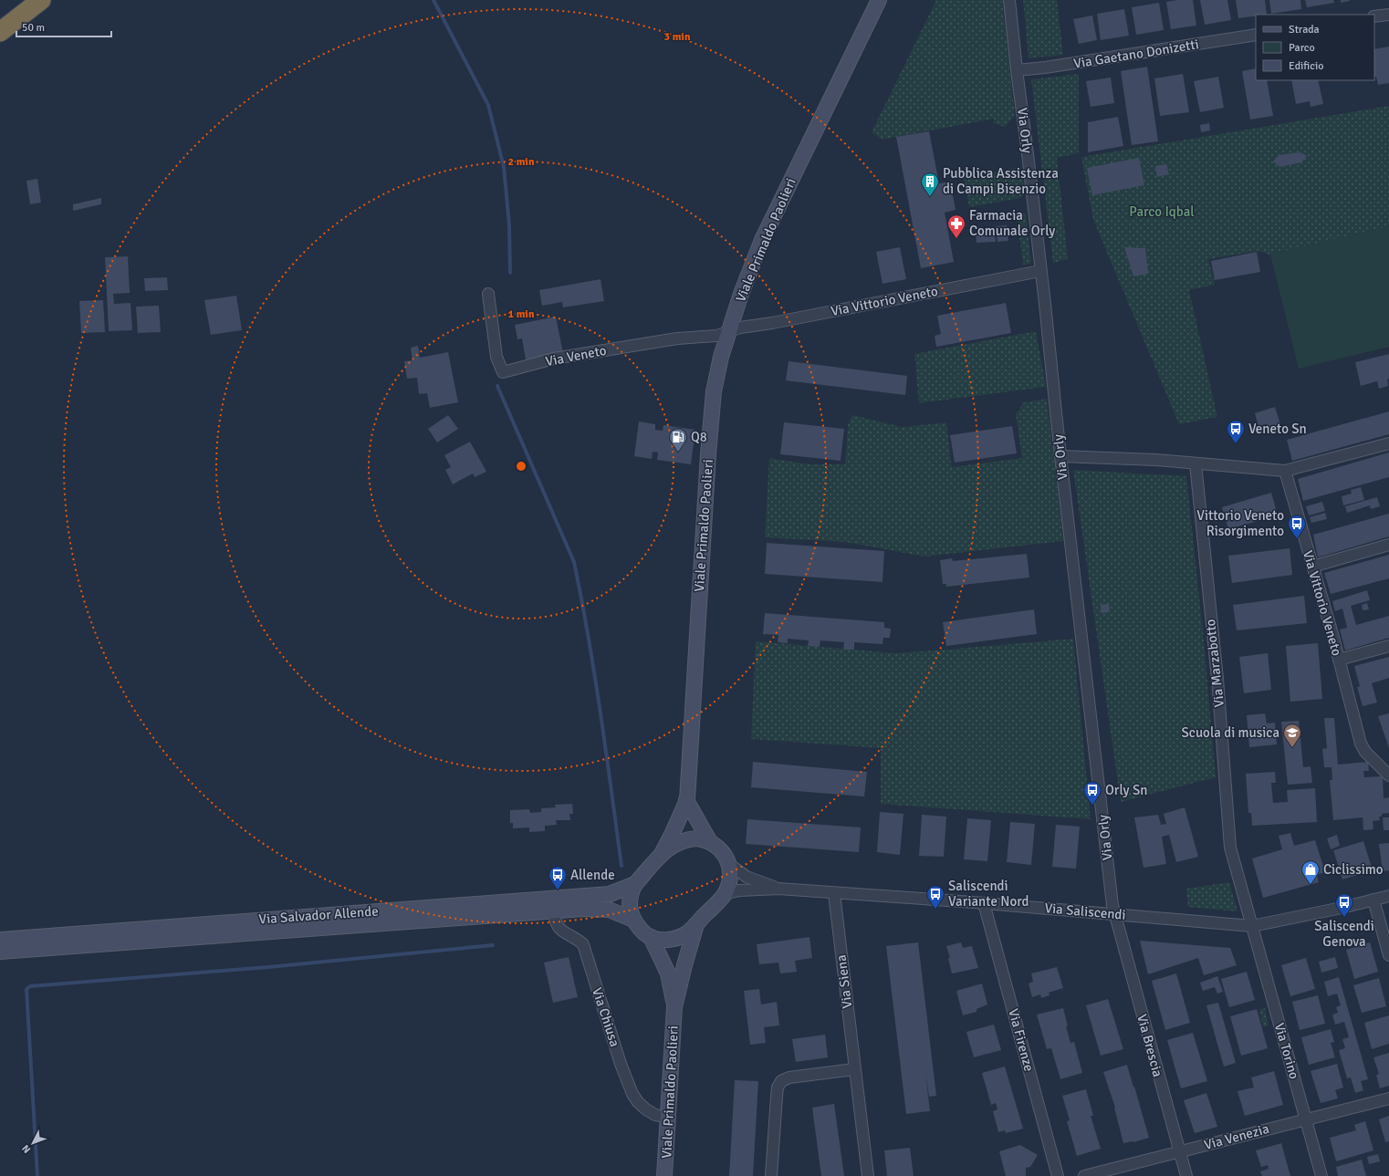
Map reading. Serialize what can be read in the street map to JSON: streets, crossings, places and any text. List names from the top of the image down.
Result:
{
  "streets": {
    "main road": ["Viale Primaldo Paolieri", "Via Salvador Allende"],
    "street": [
      "Via Gaetano Donizetti",
      "Via Orly",
      "Via Vittorio Veneto",
      "Via Veneto",
      "Via Marzabotto",
      "Via Saliscendi",
      "Via Siena",
      "Via Chiusa",
      "Via Firenze",
      "Via Brescia",
      "Via Torino",
      "Via Venezia"
    ]
  },
  "crossings": [
    ["Via Gaetano Donizetti", "Via Orly"],
    ["Via Orly", "Via Vittorio Veneto"],
    ["Via Orly", "Via Saliscendi"],
    ["Via Orly", "Via Brescia"],
    ["Viale Primaldo Paolieri", "Via Vittorio Veneto"],
    ["Viale Primaldo Paolieri", "Via Veneto"],
    ["Viale Primaldo Paolieri", "Via Saliscendi"],
    ["Viale Primaldo Paolieri", "Via Salvador Allende"],
    ["Viale Primaldo Paolieri", "Via Chiusa"],
    ["Via Vittorio Veneto", "Via Veneto"],
    ["Via Marzabotto", "Via Saliscendi"],
    ["Via Marzabotto", "Via Torino"],
    ["Via Saliscendi", "Via Salvador Allende"],
    ["Via Saliscendi", "Via Siena"],
    ["Via Saliscendi", "Via Firenze"],
    ["Via Saliscendi", "Via Brescia"],
    ["Via Saliscendi", "Via Torino"],
    ["Via Salvador Allende", "Via Chiusa"],
    ["Via Brescia", "Via Venezia"],
    ["Via Torino", "Via Venezia"]
  ],
  "parks": ["Parco Iqbal"],
  "places": {
    "building": ["Pubblica Assistenza di Campi Bisenzio"],
    "pharmacy": ["Farmacia Comunale Orly"],
    "bus stop": [
      "Veneto Sn",
      "Vittorio Veneto Risorgimento",
      "Orly Sn",
      "Allende",
      "Saliscendi Variante Nord",
      "Saliscendi Genova"
    ],
    "fuel station": ["Q8"],
    "school or university": ["Scuola di musica"],
    "shop": ["Ciclissimo"]
  },
  "legend": ["Strada", "Parco", "Edificio"],
  "scale_bar": "50 m",
  "north": "bottom left",
  "rings": ["3 min", "2 min", "1 min"]
}
